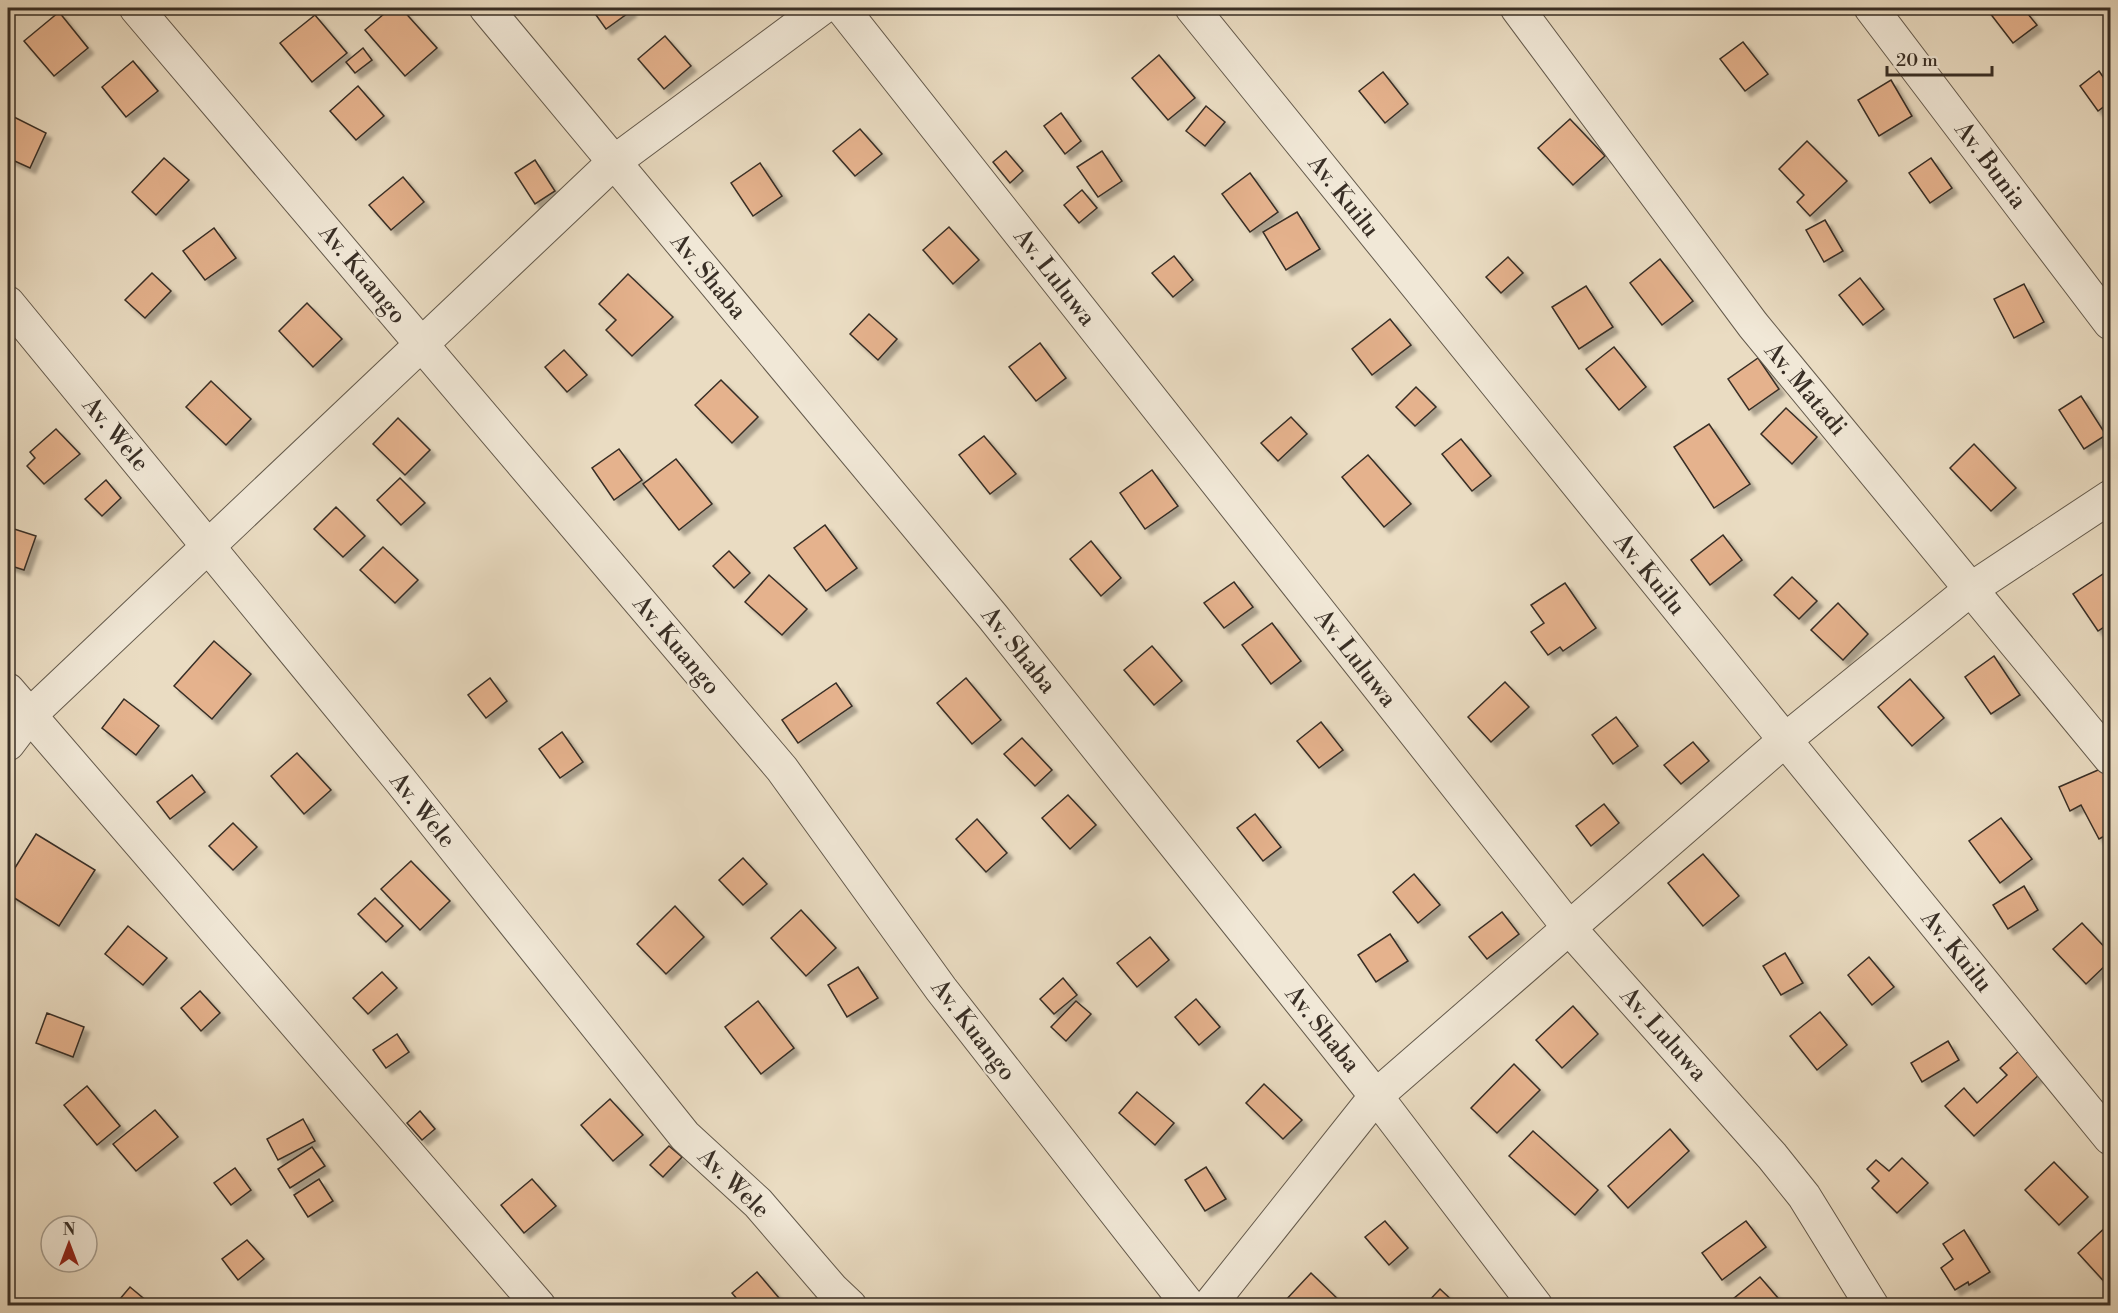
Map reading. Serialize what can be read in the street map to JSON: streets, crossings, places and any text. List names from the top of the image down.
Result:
{
  "streets": {
    "street": [
      "Av. Bunia",
      "Av. Kuilu",
      "Av. Kuango",
      "Av. Shaba",
      "Av. Luluwa",
      "Av. Matadi",
      "Av. Wele"
    ]
  },
  "scale_bar": "20 m",
  "north": "top"
}
